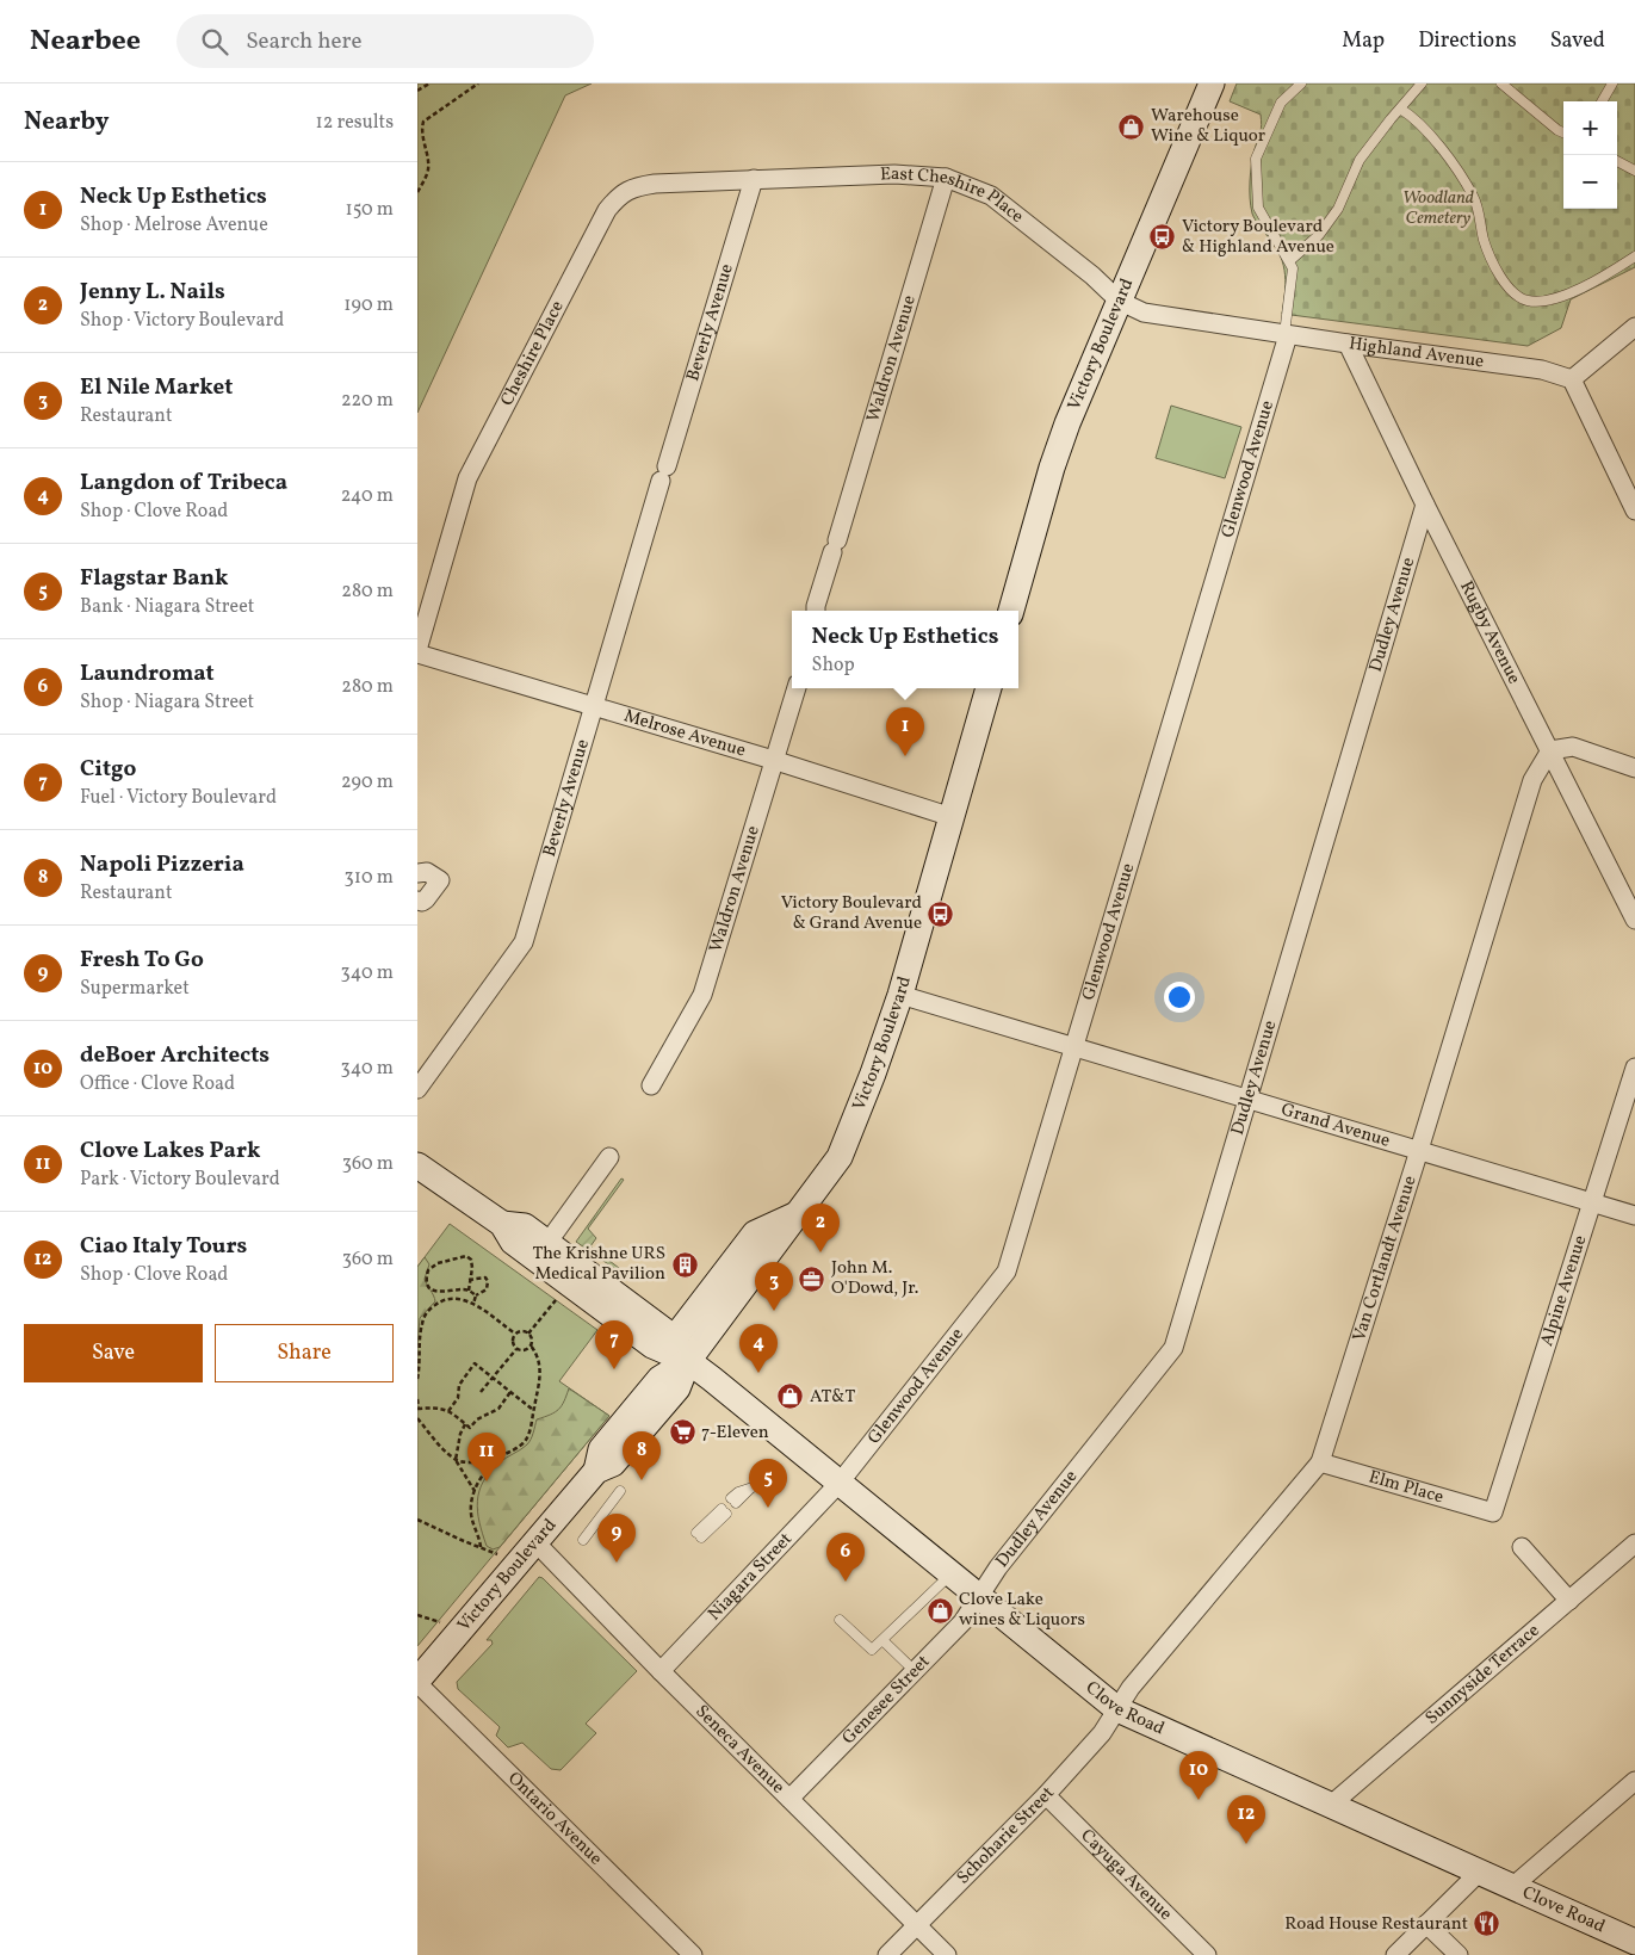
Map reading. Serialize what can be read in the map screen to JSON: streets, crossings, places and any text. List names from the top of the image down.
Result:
{
  "streets": {
    "main road": ["Victory Boulevard", "Clove Road"],
    "street": [
      "East Cheshire Place",
      "Beverly Avenue",
      "Highland Avenue",
      "Cheshire Place",
      "Waldron Avenue",
      "Glenwood Avenue",
      "Dudley Avenue",
      "Rugby Avenue",
      "Melrose Avenue",
      "Grand Avenue",
      "Van Cortlandt Avenue",
      "Alpine Avenue",
      "Elm Place",
      "Niagara Street",
      "Sunnyside Terrace",
      "Genesee Street",
      "Seneca Avenue",
      "Ontario Avenue",
      "Schoharie Street",
      "Cayuga Avenue"
    ]
  },
  "crossings": [
    ["East Cheshire Place", "Beverly Avenue"],
    ["East Cheshire Place", "Victory Boulevard"],
    ["East Cheshire Place", "Highland Avenue"],
    ["East Cheshire Place", "Cheshire Place"],
    ["East Cheshire Place", "Waldron Avenue"],
    ["Beverly Avenue", "Cheshire Place"],
    ["Beverly Avenue", "Melrose Avenue"],
    ["Victory Boulevard", "Highland Avenue"],
    ["Victory Boulevard", "Melrose Avenue"],
    ["Victory Boulevard", "Grand Avenue"],
    ["Victory Boulevard", "Clove Road"],
    ["Victory Boulevard", "Seneca Avenue"],
    ["Victory Boulevard", "Ontario Avenue"],
    ["Highland Avenue", "Glenwood Avenue"],
    ["Highland Avenue", "Rugby Avenue"],
    ["Cheshire Place", "Melrose Avenue"],
    ["Waldron Avenue", "Melrose Avenue"],
    ["Glenwood Avenue", "Grand Avenue"],
    ["Glenwood Avenue", "Niagara Street"],
    ["Glenwood Avenue", "Clove Road"],
    ["Dudley Avenue", "Rugby Avenue"],
    ["Dudley Avenue", "Grand Avenue"],
    ["Dudley Avenue", "Genesee Street"],
    ["Dudley Avenue", "Clove Road"],
    ["Rugby Avenue", "Van Cortlandt Avenue"],
    ["Grand Avenue", "Van Cortlandt Avenue"],
    ["Grand Avenue", "Alpine Avenue"],
    ["Van Cortlandt Avenue", "Elm Place"],
    ["Van Cortlandt Avenue", "Clove Road"],
    ["Van Cortlandt Avenue", "Schoharie Street"],
    ["Alpine Avenue", "Elm Place"],
    ["Niagara Street", "Clove Road"],
    ["Niagara Street", "Seneca Avenue"],
    ["Sunnyside Terrace", "Clove Road"],
    ["Genesee Street", "Clove Road"],
    ["Genesee Street", "Seneca Avenue"],
    ["Clove Road", "Schoharie Street"],
    ["Seneca Avenue", "Schoharie Street"],
    ["Schoharie Street", "Cayuga Avenue"]
  ],
  "parks": ["Woodland Cemetery"],
  "places": {
    "shop": ["Warehouse Wine & Liquor", "AT&T", "Clove Lake wines & Liquors"],
    "bus stop": ["Victory Boulevard & Highland Avenue", "Victory Boulevard & Grand Avenue"],
    "building": ["The Krishne URS Medical Pavilion"],
    "office": ["John M. O'Dowd, Jr."],
    "supermarket": ["7-Eleven"],
    "restaurant": ["Road House Restaurant"]
  },
  "page": {
    "header": "Nearbee",
    "search": "Search here",
    "nav": ["Map", "Directions", "Saved"],
    "heading": ["Nearby", "12 results"],
    "map_buttons": ["+", "−"],
    "list": [
      {
        "mark": "1",
        "name": "Neck Up Esthetics",
        "note": "Shop · Melrose Avenue",
        "value": "150 m"
      },
      {
        "mark": "2",
        "name": "Jenny L. Nails",
        "note": "Shop · Victory Boulevard",
        "value": "190 m"
      },
      {
        "mark": "3",
        "name": "El Nile Market",
        "note": "Restaurant",
        "value": "220 m"
      },
      {
        "mark": "4",
        "name": "Langdon of Tribeca",
        "note": "Shop · Clove Road",
        "value": "240 m"
      },
      {
        "mark": "5",
        "name": "Flagstar Bank",
        "note": "Bank · Niagara Street",
        "value": "280 m"
      },
      {
        "mark": "6",
        "name": "Laundromat",
        "note": "Shop · Niagara Street",
        "value": "280 m"
      },
      {
        "mark": "7",
        "name": "Citgo",
        "note": "Fuel · Victory Boulevard",
        "value": "290 m"
      },
      {
        "mark": "8",
        "name": "Napoli Pizzeria",
        "note": "Restaurant",
        "value": "310 m"
      },
      {
        "mark": "9",
        "name": "Fresh To Go",
        "note": "Supermarket",
        "value": "340 m"
      },
      {
        "mark": "10",
        "name": "deBoer Architects",
        "note": "Office · Clove Road",
        "value": "340 m"
      },
      {
        "mark": "11",
        "name": "Clove Lakes Park",
        "note": "Park · Victory Boulevard",
        "value": "360 m"
      },
      {
        "mark": "12",
        "name": "Ciao Italy Tours",
        "note": "Shop · Clove Road",
        "value": "360 m"
      }
    ],
    "popup": ["Neck Up Esthetics", "Shop"],
    "pins": [
      "1",
      "2",
      "3",
      "7",
      "4",
      "8",
      "11",
      "5",
      "9",
      "6",
      "10",
      "12"
    ],
    "buttons": ["Save", "Share"]
  }
}
